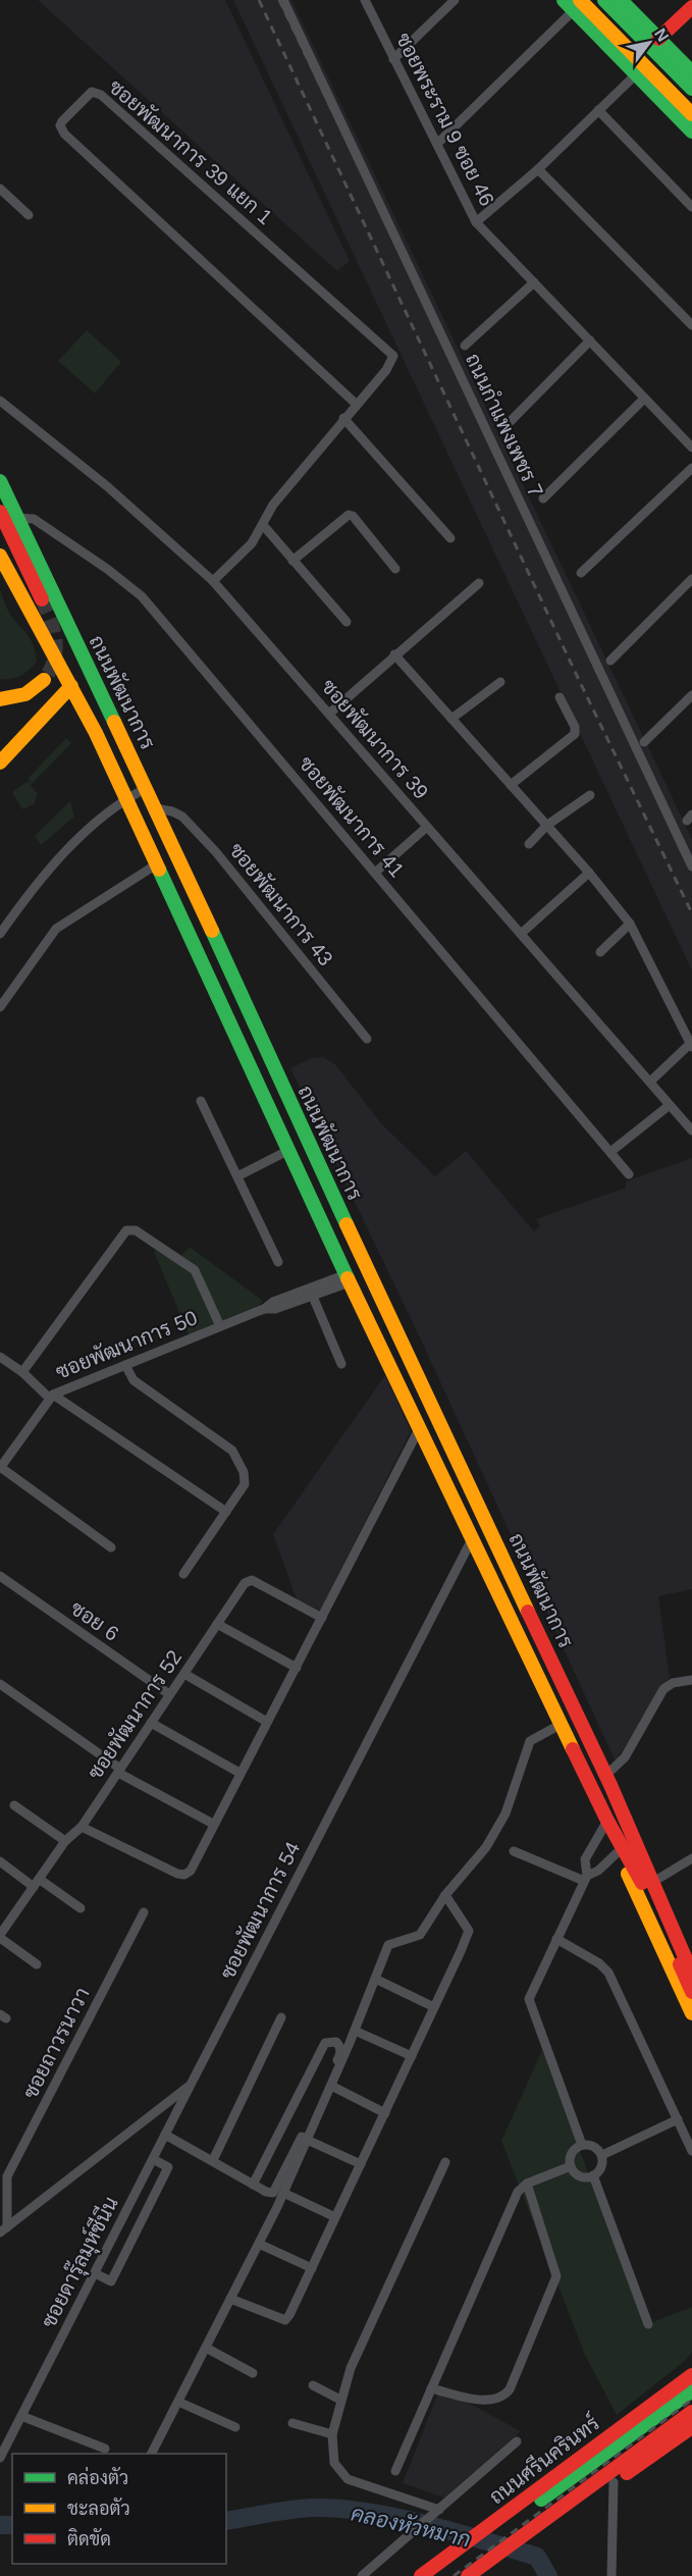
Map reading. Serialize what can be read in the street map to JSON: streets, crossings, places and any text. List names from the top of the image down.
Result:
{
  "streets": {
    "main road": ["ถนนพัฒนาการ", "ถนนศรีนครินทร์"],
    "street": [
      "ซอยพระราม 9 ซอย 46",
      "ซอยพัฒนาการ 39 แยก 1",
      "ถนนกำแพงเพชร 7",
      "ซอยพัฒนาการ 39",
      "ซอยพัฒนาการ 41",
      "ซอยพัฒนาการ 43",
      "ซอยพัฒนาการ 50",
      "ซอย 6",
      "ซอยพัฒนาการ 52",
      "ซอยพัฒนาการ 54",
      "ซอยถาวรนาวา",
      "ซอยดารุ๊ลมุห์ซีนีน"
    ]
  },
  "crossings": [
    ["ซอยพัฒนาการ 39 แยก 1", "ซอยพัฒนาการ 39"],
    ["ถนนพัฒนาการ", "ซอยพัฒนาการ 41"],
    ["ถนนพัฒนาการ", "ซอยพัฒนาการ 43"],
    ["ถนนพัฒนาการ", "ซอยพัฒนาการ 50"],
    ["ถนนพัฒนาการ", "ซอยพัฒนาการ 54"],
    ["ซอย 6", "ซอยพัฒนาการ 52"],
    ["ซอยพัฒนาการ 54", "ซอยถาวรนาวา"],
    ["ซอยพัฒนาการ 54", "ซอยดารุ๊ลมุห์ซีนีน"]
  ],
  "water": ["คลองหัวหมาก"],
  "legend": ["คล่องตัว", "ชะลอตัว", "ติดขัด"],
  "north": "top right"
}
